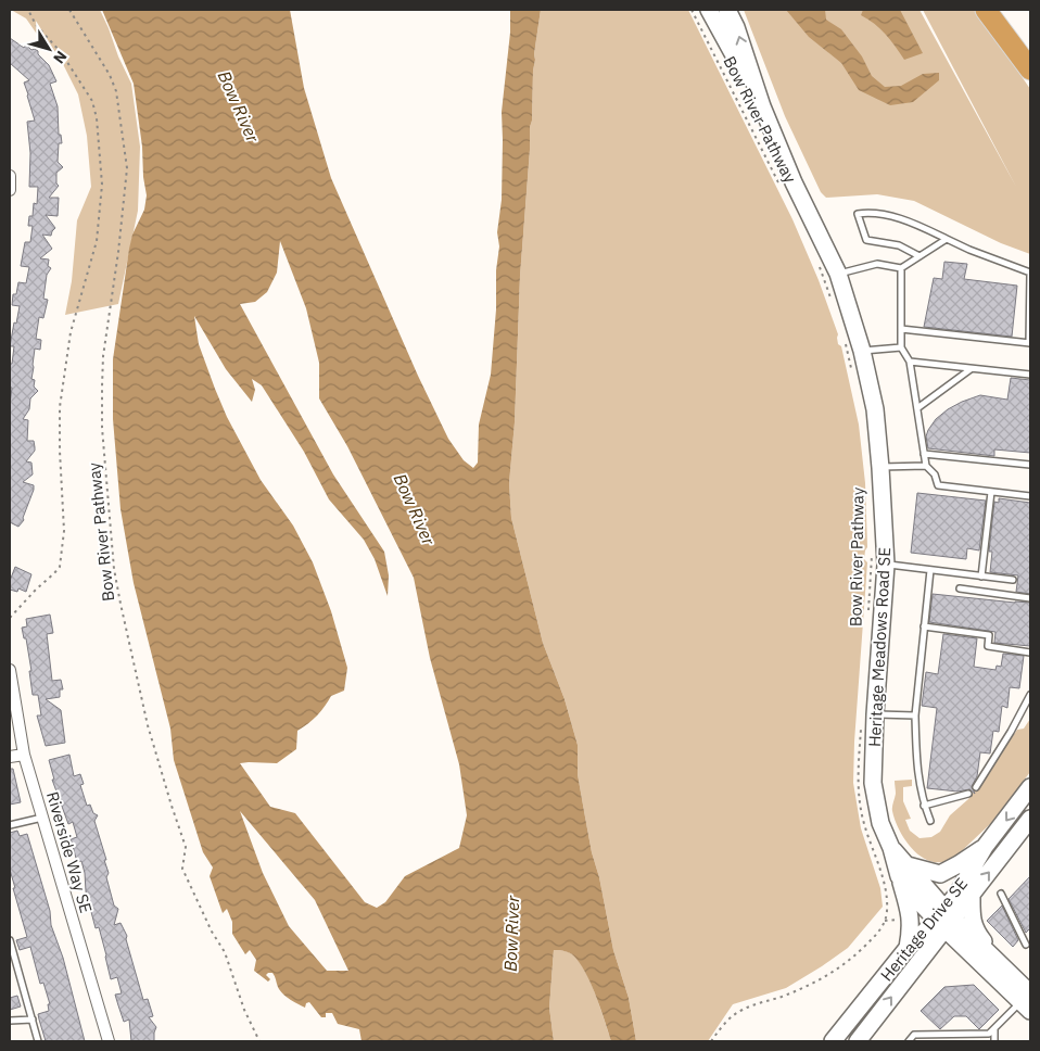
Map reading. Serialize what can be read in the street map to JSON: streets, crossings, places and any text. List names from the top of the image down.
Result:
{
  "streets": {
    "main road": ["Heritage Meadows Road SE", "Heritage Drive SE"],
    "street": ["Riverside Way SE"],
    "path": ["Bow River Pathway"]
  },
  "crossings": [
    ["Heritage Meadows Road SE", "Heritage Drive SE"]
  ],
  "water": ["Bow River"],
  "north": "bottom right"
}
